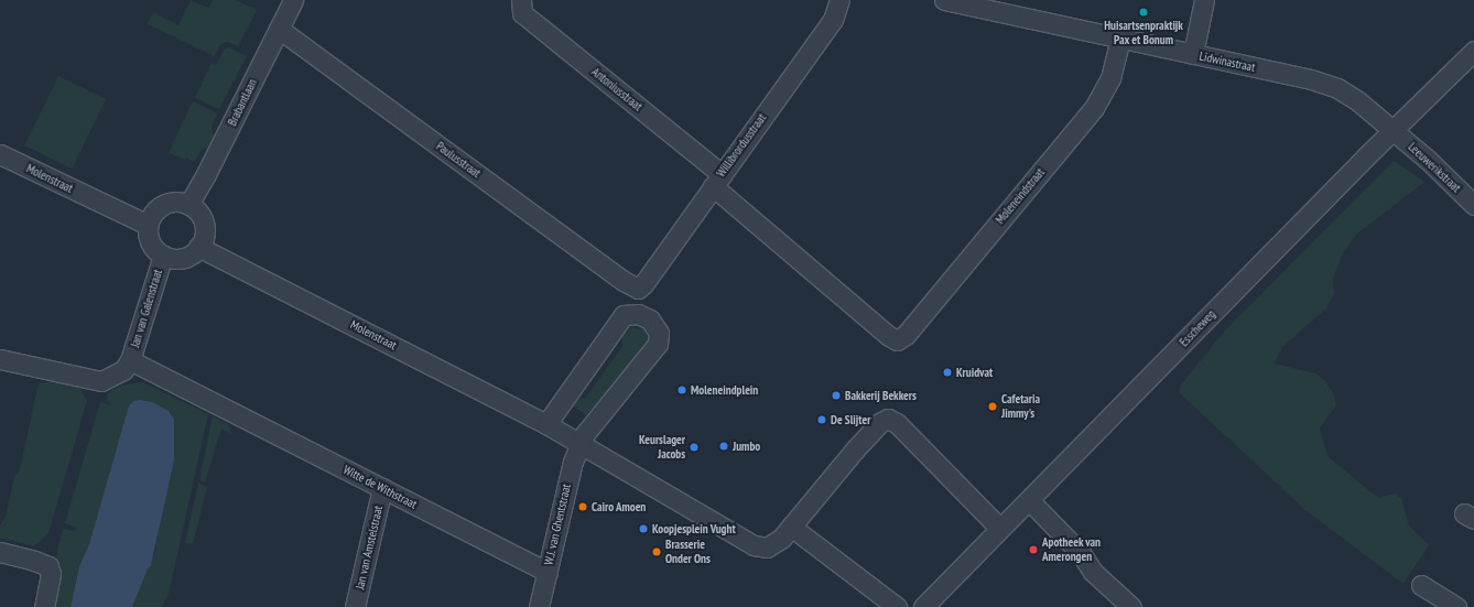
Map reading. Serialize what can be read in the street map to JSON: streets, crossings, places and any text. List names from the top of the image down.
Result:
{
  "streets": {
    "street": [
      "Lidwinastraat",
      "Antoniusstraat",
      "Brabantlaan",
      "Willibrordusstraat",
      "Paulusstraat",
      "Leeuwerikstraat",
      "Molenstraat",
      "Moleneindstraat",
      "Jan van Galenstraat",
      "Esscheweg",
      "Witte de Withstraat",
      "W.J. van Ghentstraat",
      "Jan van Amstelstraat"
    ]
  },
  "crossings": [
    ["Lidwinastraat", "Leeuwerikstraat"],
    ["Lidwinastraat", "Moleneindstraat"],
    ["Lidwinastraat", "Esscheweg"],
    ["Antoniusstraat", "Willibrordusstraat"],
    ["Antoniusstraat", "Moleneindstraat"],
    ["Brabantlaan", "Paulusstraat"],
    ["Brabantlaan", "Molenstraat"],
    ["Brabantlaan", "Jan van Galenstraat"],
    ["Willibrordusstraat", "Paulusstraat"],
    ["Willibrordusstraat", "Moleneindstraat"],
    ["Leeuwerikstraat", "Esscheweg"],
    ["Molenstraat", "Jan van Galenstraat"],
    ["Molenstraat", "W.J. van Ghentstraat"],
    ["Jan van Galenstraat", "Witte de Withstraat"],
    ["Witte de Withstraat", "W.J. van Ghentstraat"],
    ["Witte de Withstraat", "Jan van Amstelstraat"]
  ],
  "places": [
    "Huisartsenpraktijk Pax et Bonum",
    "Kruidvat",
    "Moleneindplein",
    "Bakkerij Bekkers",
    "Cafetaria Jimmy's",
    "De Slijter",
    "Jumbo",
    "Keurslager Jacobs",
    "Cairo Amoen",
    "Koopjesplein Vught",
    "Apotheek van Amerongen",
    "Brasserie Onder Ons"
  ]
}
